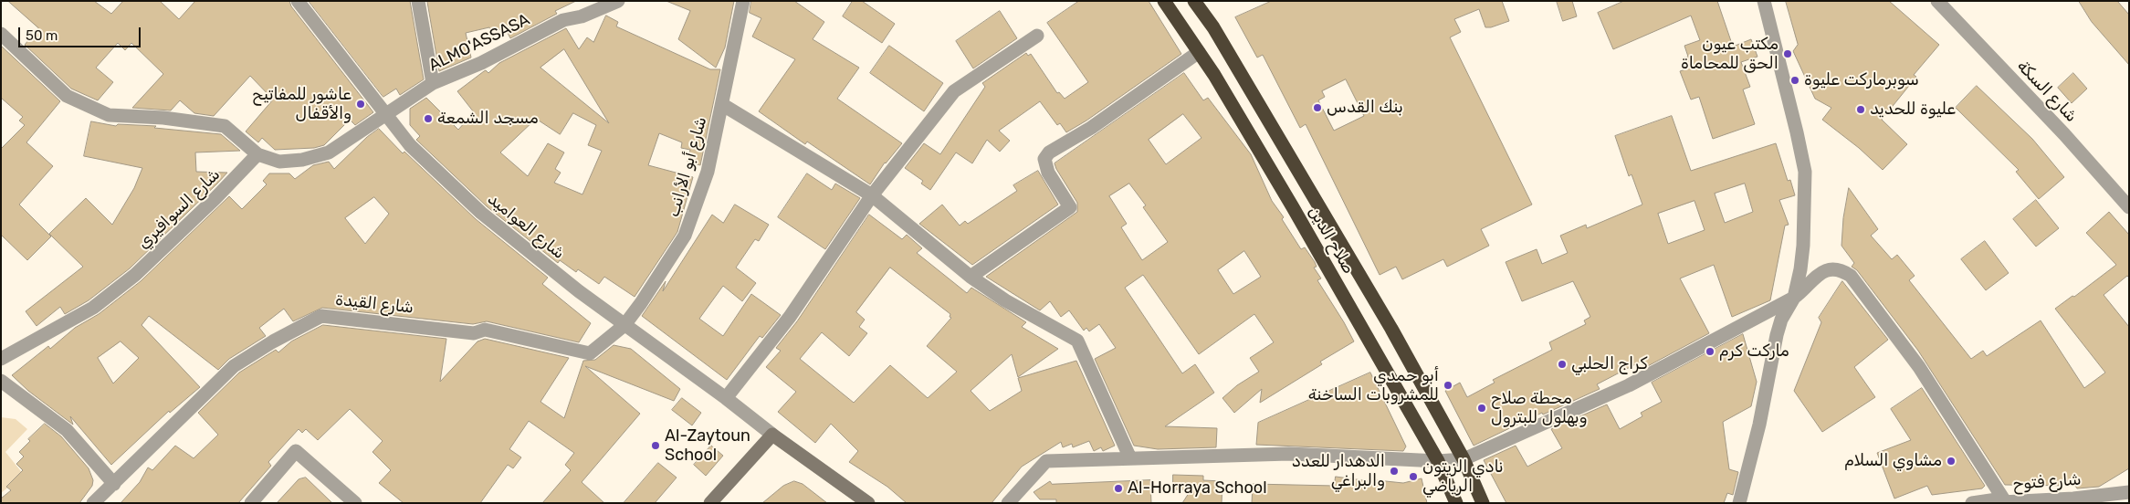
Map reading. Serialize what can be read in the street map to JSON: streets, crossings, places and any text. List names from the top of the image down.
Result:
{
  "streets": {
    "highway": ["صلاح الدين"],
    "street": [
      "ALMO'ASSASA",
      "شارع السكة",
      "شارع أبو الأرانب",
      "شارع السوافيري",
      "شارع العواميد",
      "شارع القيدة",
      "شارع فتوح"
    ]
  },
  "crossings": [
    ["ALMO'ASSASA", "شارع العواميد"],
    ["شارع أبو الأرانب", "شارع العواميد"],
    ["شارع أبو الأرانب", "شارع القيدة"],
    ["شارع العواميد", "شارع القيدة"]
  ],
  "places": [
    "مكتب عيون الحق للمحاماة",
    "سوبرماركت عليوة",
    "عاشور للمفاتيح والأقفال",
    "بنك القدس",
    "عليوة للحديد",
    "مسجد الشمعة",
    "ماركت كرم",
    "كراج الحلبي",
    "أبو حمدي للمشروبات الساخنة",
    "محطة صلاح وبهلول للبترول",
    "Al-Zaytoun School",
    "مشاوي السلام",
    "الدهدار للعدد والبراغي",
    "نادي الزيتون الرياضي",
    "Al-Horraya School"
  ],
  "scale_bar": "50 m"
}
